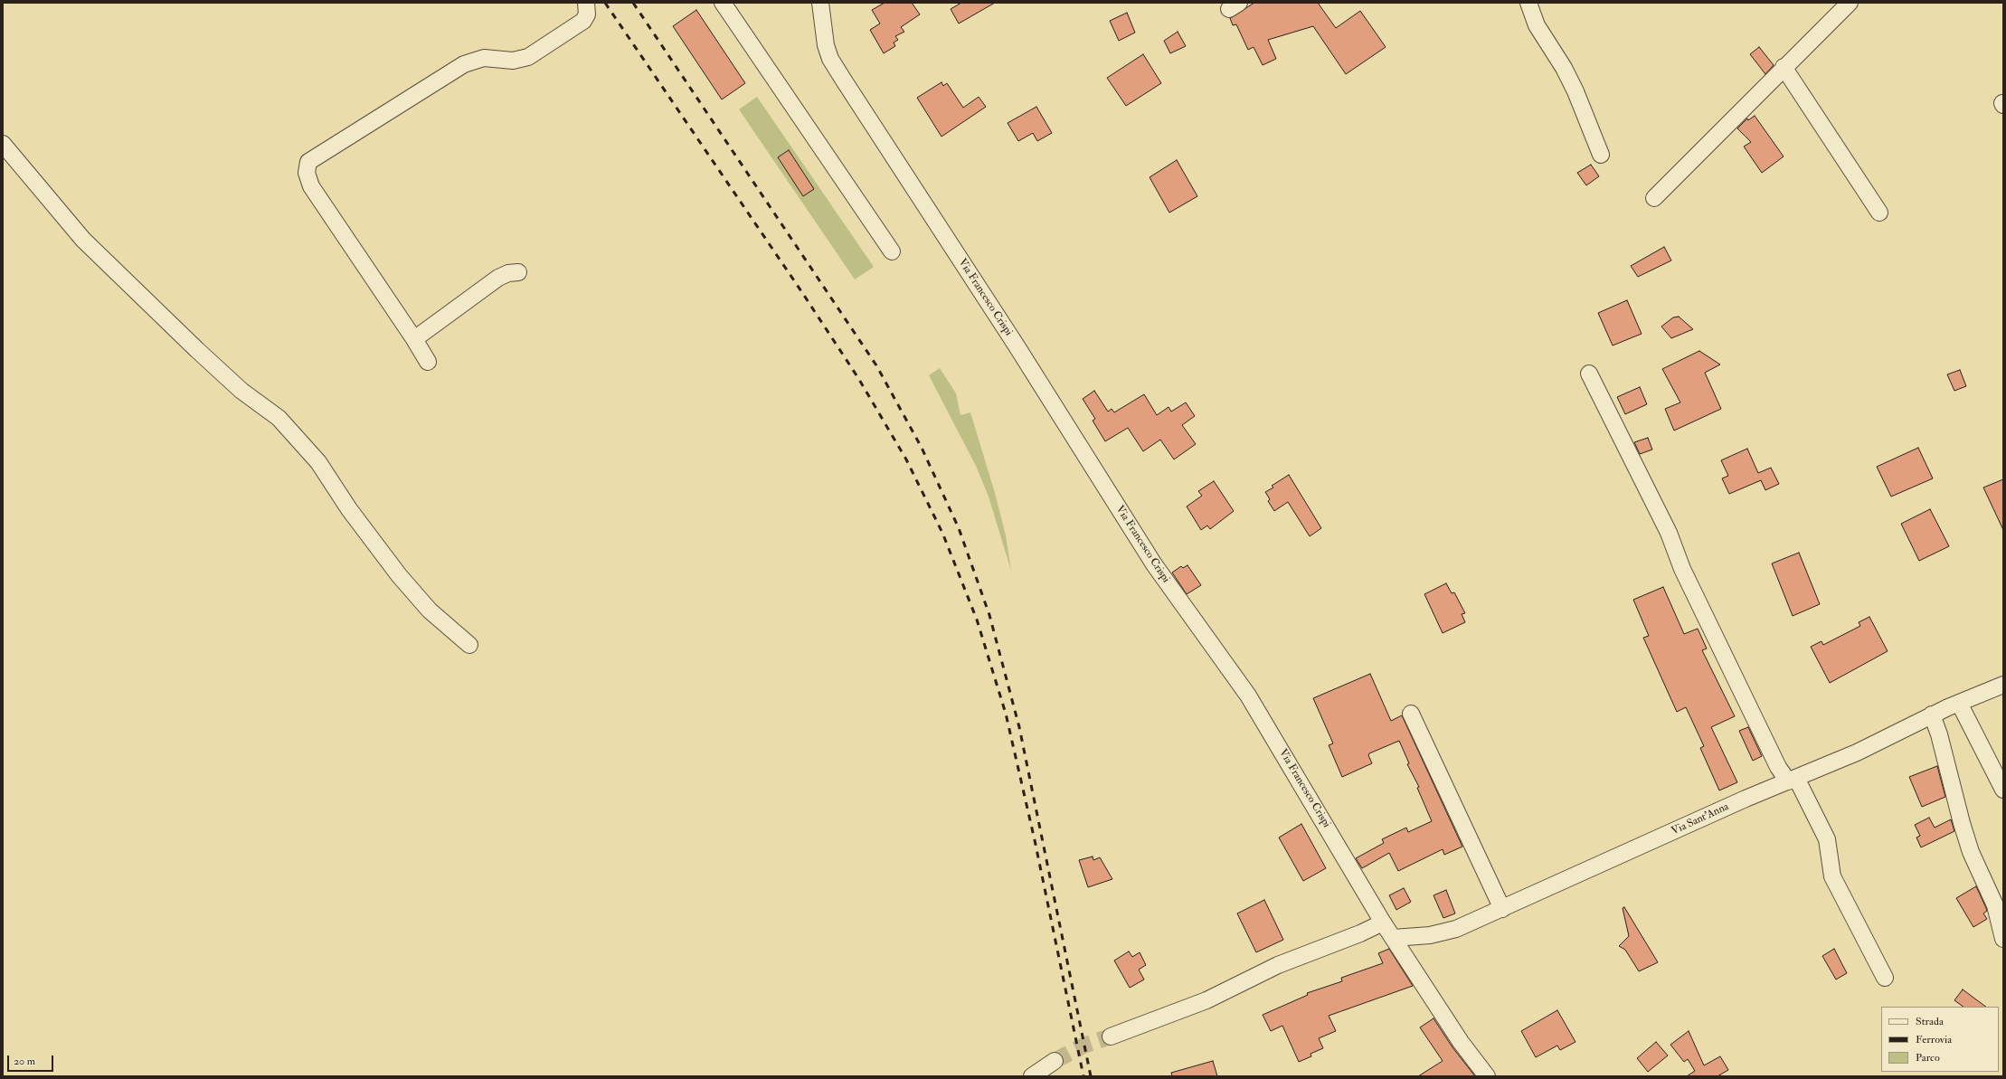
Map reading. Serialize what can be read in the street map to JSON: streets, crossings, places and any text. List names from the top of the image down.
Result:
{
  "streets": {
    "street": ["Via Francesco Crispi", "Via Sant'Anna"]
  },
  "crossings": [
    ["Via Francesco Crispi", "Via Sant'Anna"]
  ],
  "legend": ["Strada", "Ferrovia", "Parco"],
  "scale_bar": "20 m"
}
